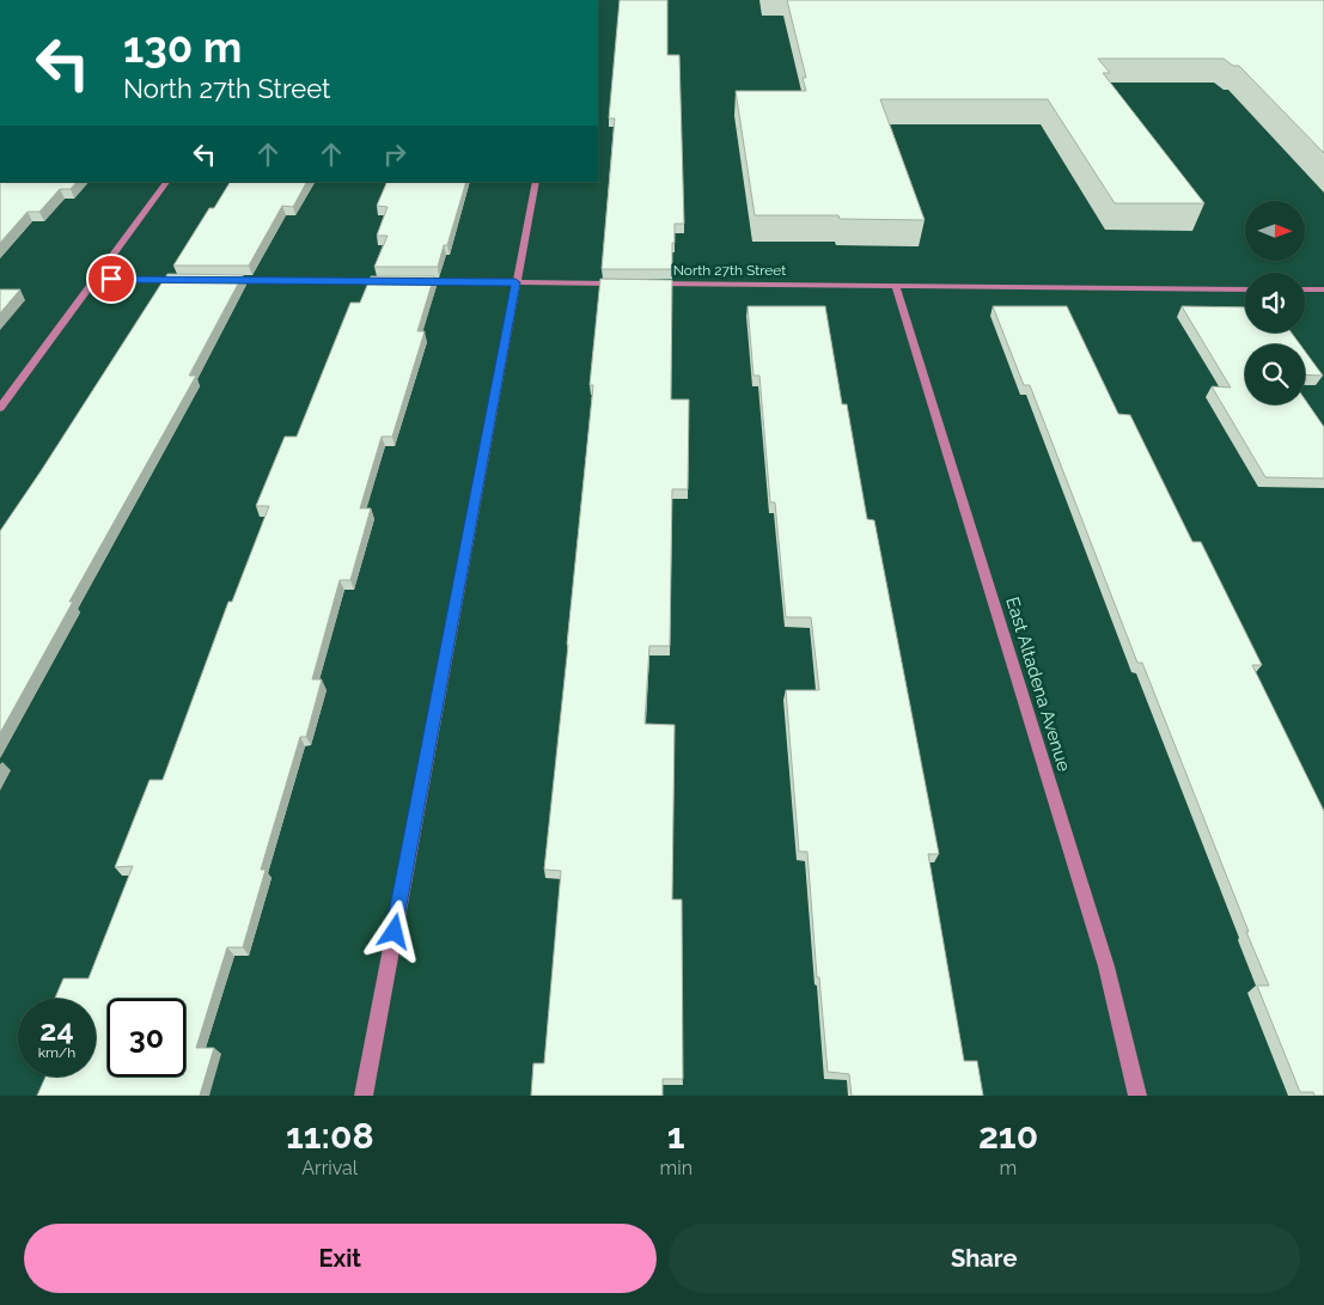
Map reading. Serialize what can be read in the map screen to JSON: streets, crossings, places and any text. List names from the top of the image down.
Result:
{
  "streets": {
    "street": ["North 27th Street", "East Altadena Avenue"]
  },
  "crossings": [
    ["North 27th Street", "East Altadena Avenue"]
  ],
  "north": "right",
  "page": {
    "turn": ["130 m", "North 27th Street"],
    "speed": "24 km/h",
    "limit": "30",
    "eta": [
      "11:08",
      "Arrival",
      "1",
      "min",
      "210",
      "m"
    ],
    "buttons": ["Exit", "Share"]
  }
}
